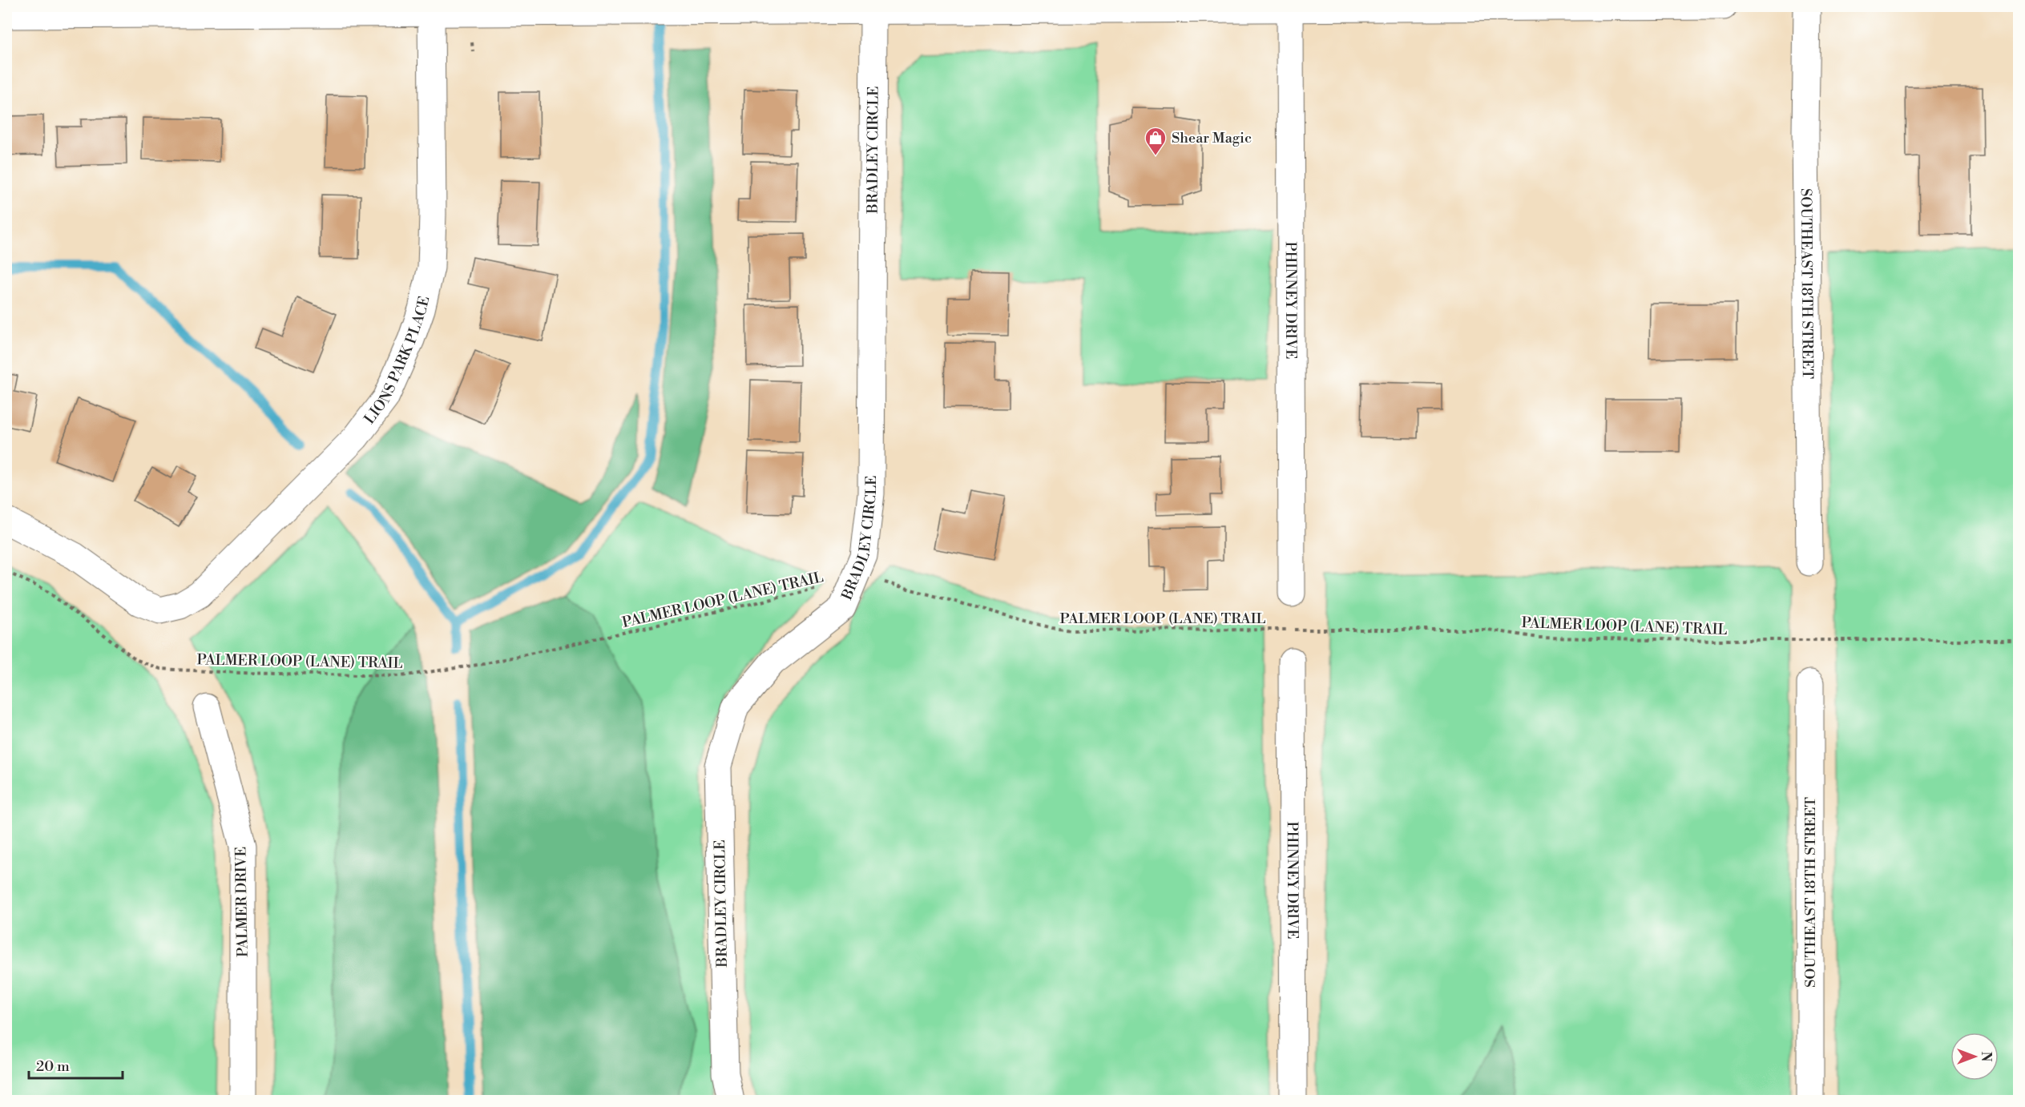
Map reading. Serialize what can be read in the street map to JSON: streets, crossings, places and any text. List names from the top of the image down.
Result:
{
  "streets": {
    "street": [
      "BRADLEY CIRCLE",
      "SOUTHEAST 18TH STREET",
      "PHINNEY DRIVE",
      "LIONS PARK PLACE",
      "PALMER DRIVE"
    ],
    "path": ["PALMER LOOP (LANE) TRAIL"]
  },
  "crossings": [
    ["BRADLEY CIRCLE", "PALMER LOOP (LANE) TRAIL"]
  ],
  "places": {
    "shop": ["Shear Magic"]
  },
  "scale_bar": "20 m",
  "north": "right"
}
